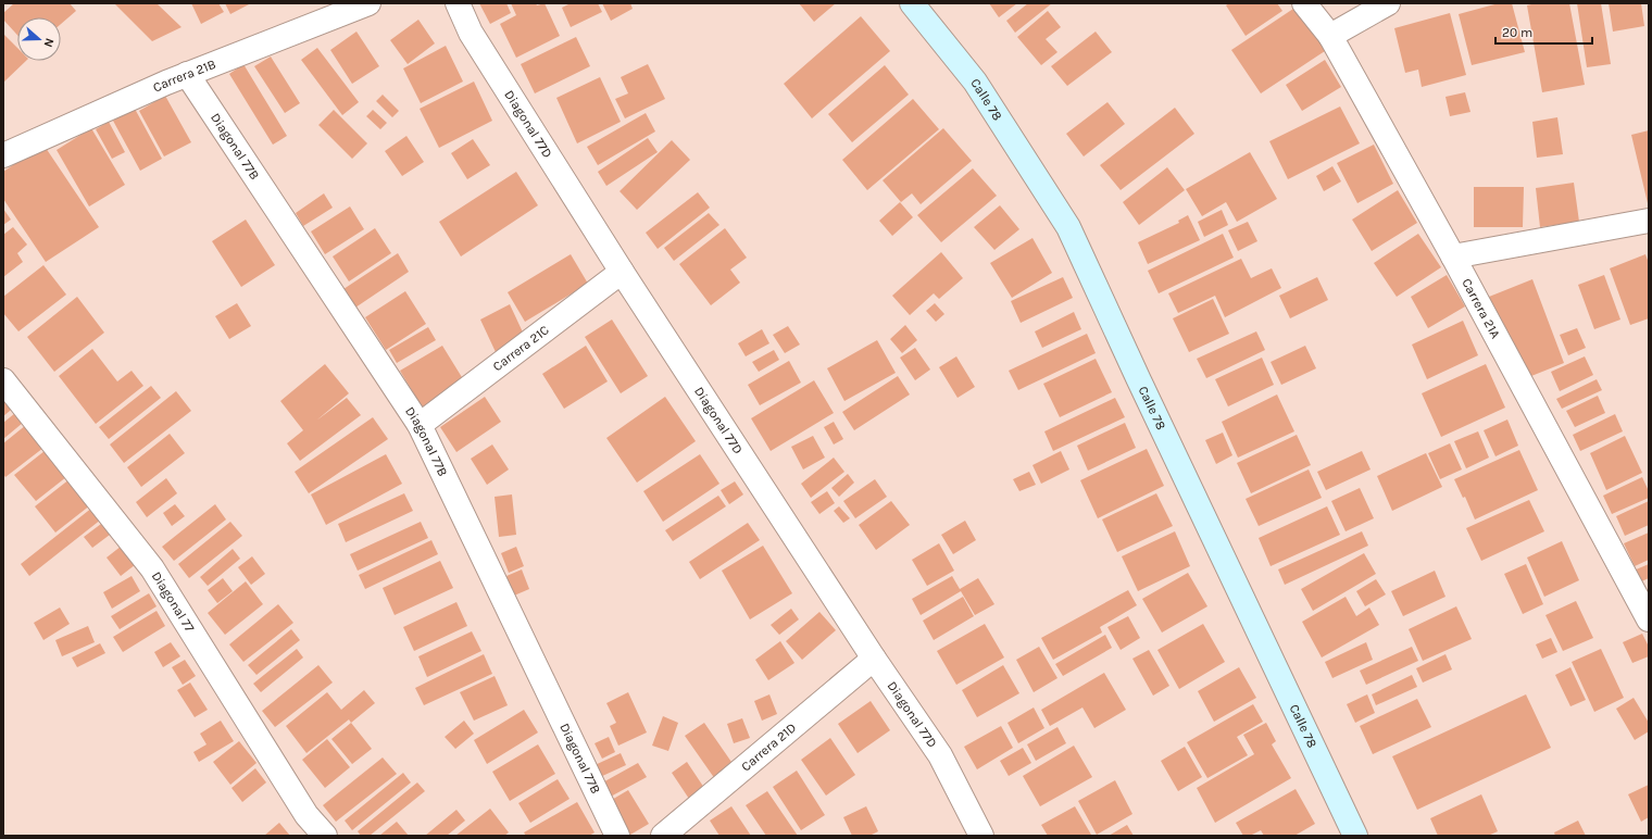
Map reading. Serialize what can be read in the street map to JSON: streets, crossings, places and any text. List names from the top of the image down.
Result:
{
  "streets": {
    "street": [
      "Carrera 21B",
      "Calle 78",
      "Diagonal 77D",
      "Diagonal 77B",
      "Carrera 21A",
      "Carrera 21C",
      "Diagonal 77",
      "Carrera 21D"
    ]
  },
  "crossings": [
    ["Carrera 21B", "Diagonal 77B"],
    ["Diagonal 77D", "Carrera 21C"],
    ["Diagonal 77D", "Carrera 21D"],
    ["Diagonal 77B", "Carrera 21C"]
  ],
  "scale_bar": "20 m",
  "north": "right"
}
